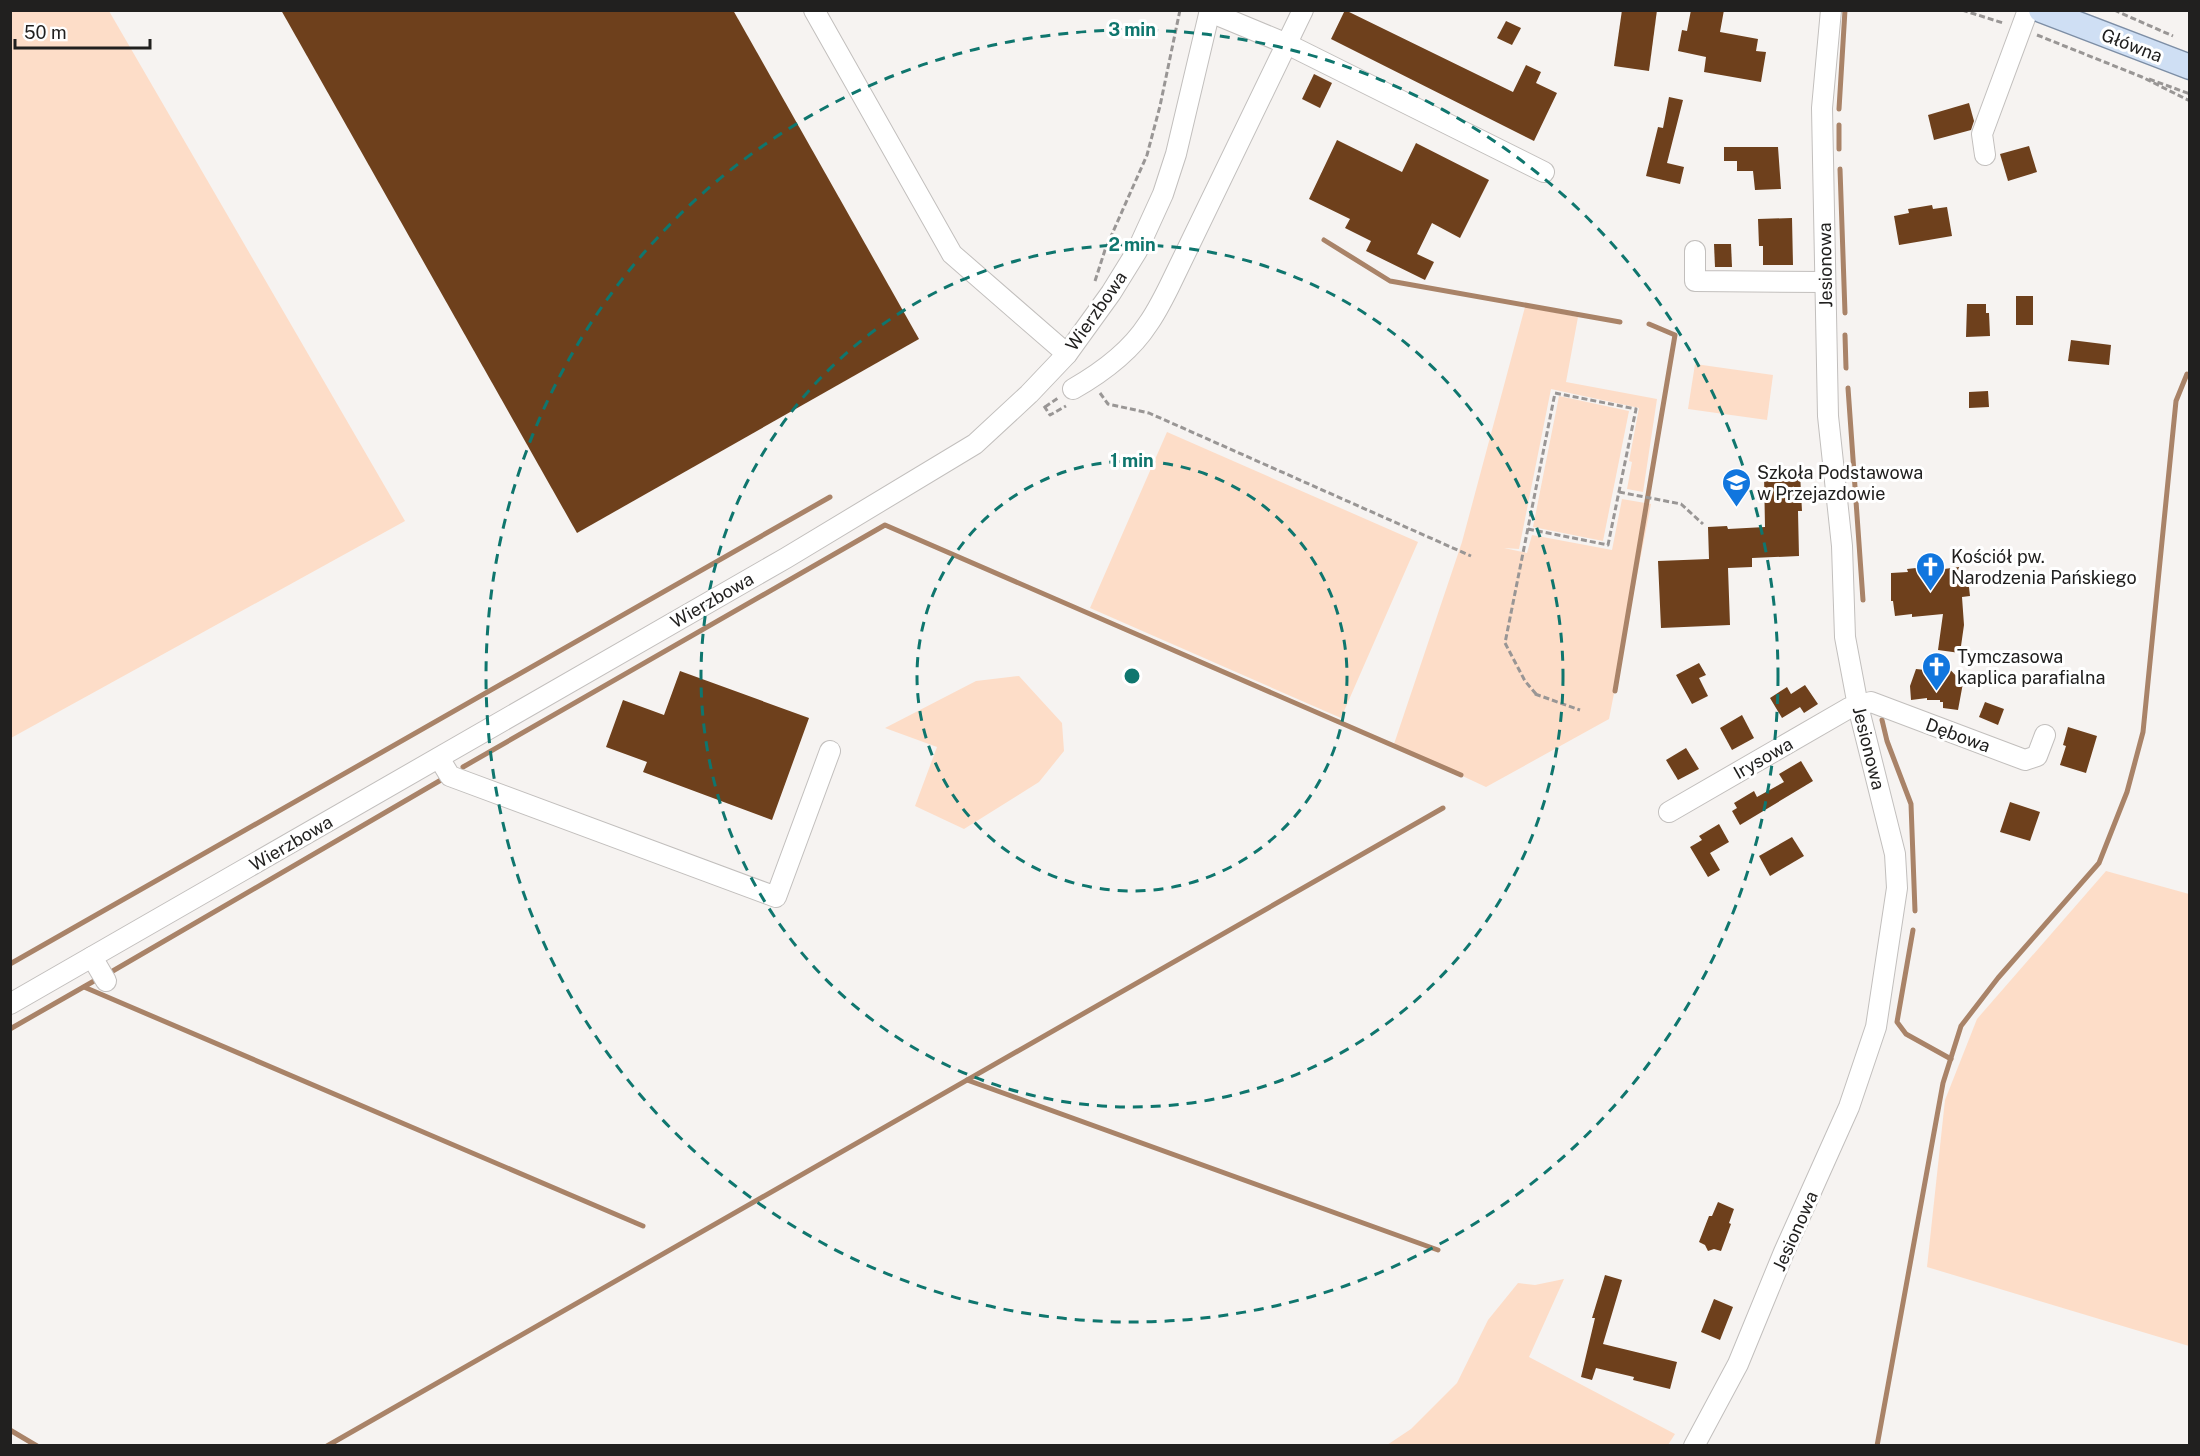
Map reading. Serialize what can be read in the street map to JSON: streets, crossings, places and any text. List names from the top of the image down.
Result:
{
  "streets": {
    "main road": ["Główna"],
    "street": [
      "Jesionowa",
      "Wierzbowa",
      "Dębowa",
      "Irysowa"
    ]
  },
  "crossings": [
    ["Jesionowa", "Dębowa"],
    ["Jesionowa", "Irysowa"],
    ["Dębowa", "Irysowa"]
  ],
  "places": {
    "school or university": ["Szkoła Podstawowa w Przejazdowie"],
    "church": ["Kościół pw. Narodzenia Pańskiego", "Tymczasowa kaplica parafialna"]
  },
  "scale_bar": "50 m",
  "rings": ["3 min", "2 min", "1 min"]
}
